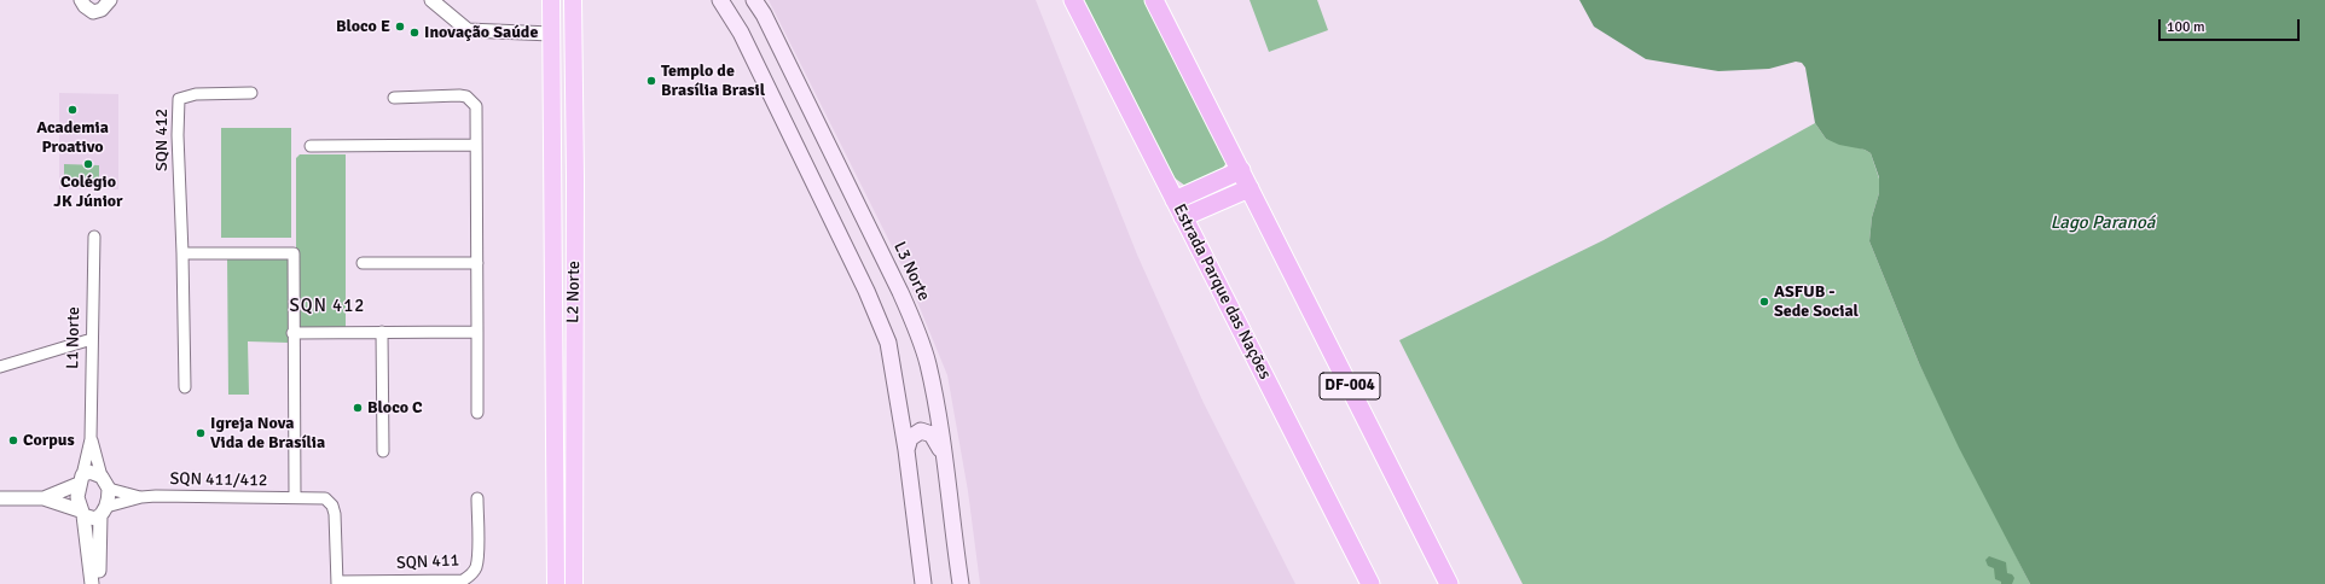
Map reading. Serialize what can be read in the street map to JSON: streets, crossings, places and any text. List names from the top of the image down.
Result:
{
  "streets": {
    "highway": ["Estrada Parque das Nações", "DF-004"],
    "main road": ["L3 Norte", "L2 Norte"],
    "street": [
      "SQN 412",
      "L1 Norte",
      "SQN 411/412",
      "SQN 411"
    ]
  },
  "crossings": [
    ["L1 Norte", "SQN 411/412"],
    ["SQN 411/412", "SQN 411"]
  ],
  "districts": ["SQN 412"],
  "water": ["Lago Paranoá"],
  "places": [
    "Bloco E",
    "Inovação Saúde",
    "Templo de Brasília Brasil",
    "Academia Proativo",
    "Colégio JK Júnior",
    "ASFUB - Sede Social",
    "Bloco C",
    "Igreja Nova Vida de Brasília",
    "Corpus"
  ],
  "scale_bar": "100 m"
}
